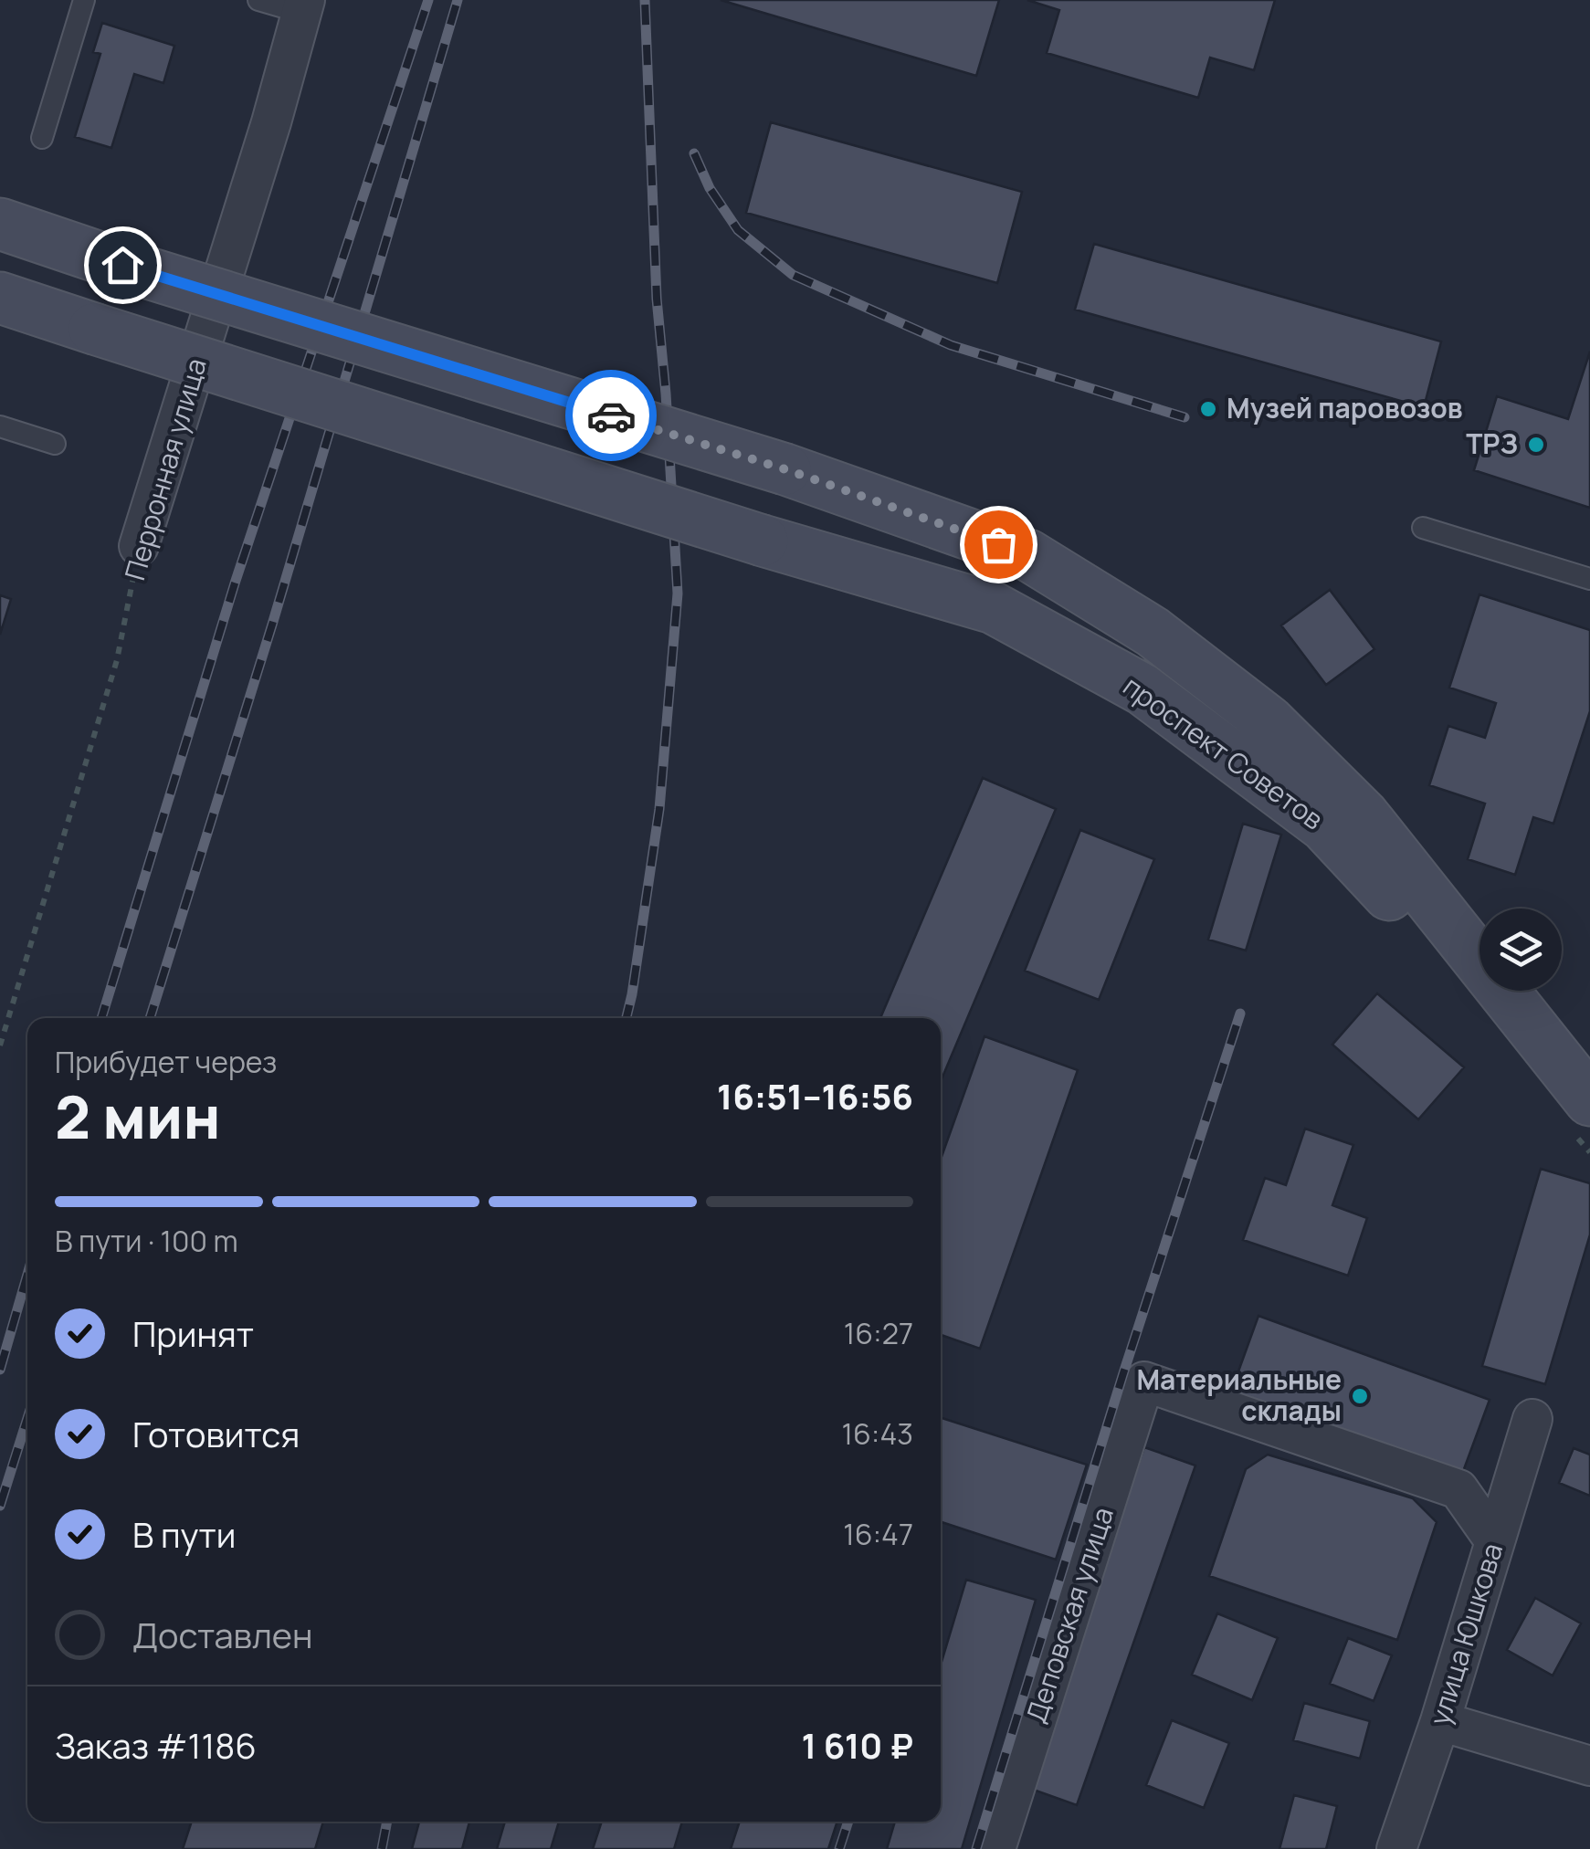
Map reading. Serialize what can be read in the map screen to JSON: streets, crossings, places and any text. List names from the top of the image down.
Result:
{
  "streets": {
    "main road": ["проспект Советов"],
    "street": ["Перронная улица", "Деповская улица", "улица Юшкова"]
  },
  "crossings": [
    ["Деповская улица", "улица Юшкова"]
  ],
  "places": ["Музей паровозов", "ТРЗ", "Материальные склады"],
  "page": {
    "heading": ["2 мин", "Прибудет через", "16:51–16:56"],
    "panel": ["Заказ #1186", "1 610 ₽"],
    "bar": "В пути · 100 m",
    "list": [
      ["Принят", "16:27"],
      ["Готовится", "16:43"],
      ["В пути", "16:47"],
      "Доставлен"
    ]
  }
}
